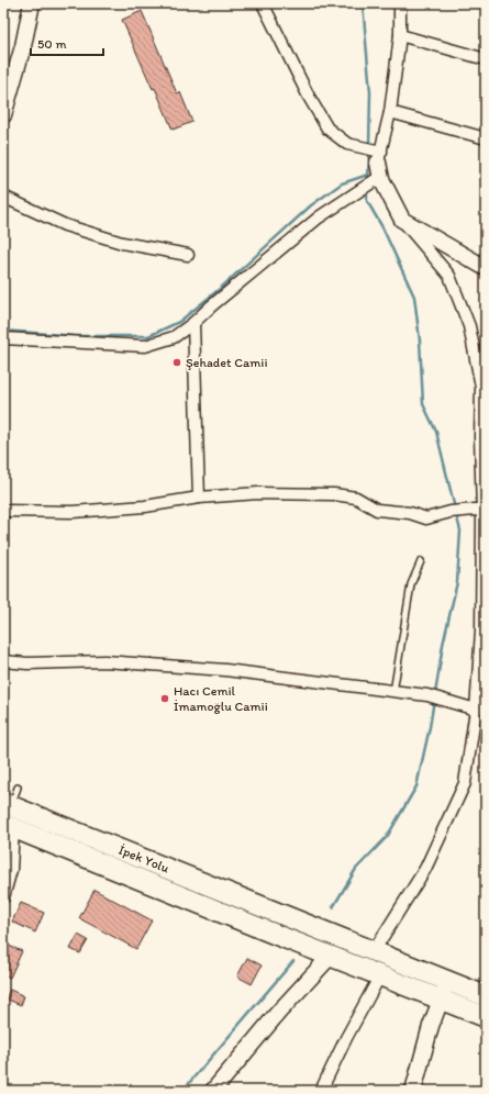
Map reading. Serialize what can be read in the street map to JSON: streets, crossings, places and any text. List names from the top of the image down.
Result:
{
  "streets": {
    "highway": ["İpek Yolu"]
  },
  "places": ["Şehadet Camii", "Hacı Cemil İmamoğlu Camii"],
  "scale_bar": "50 m"
}
